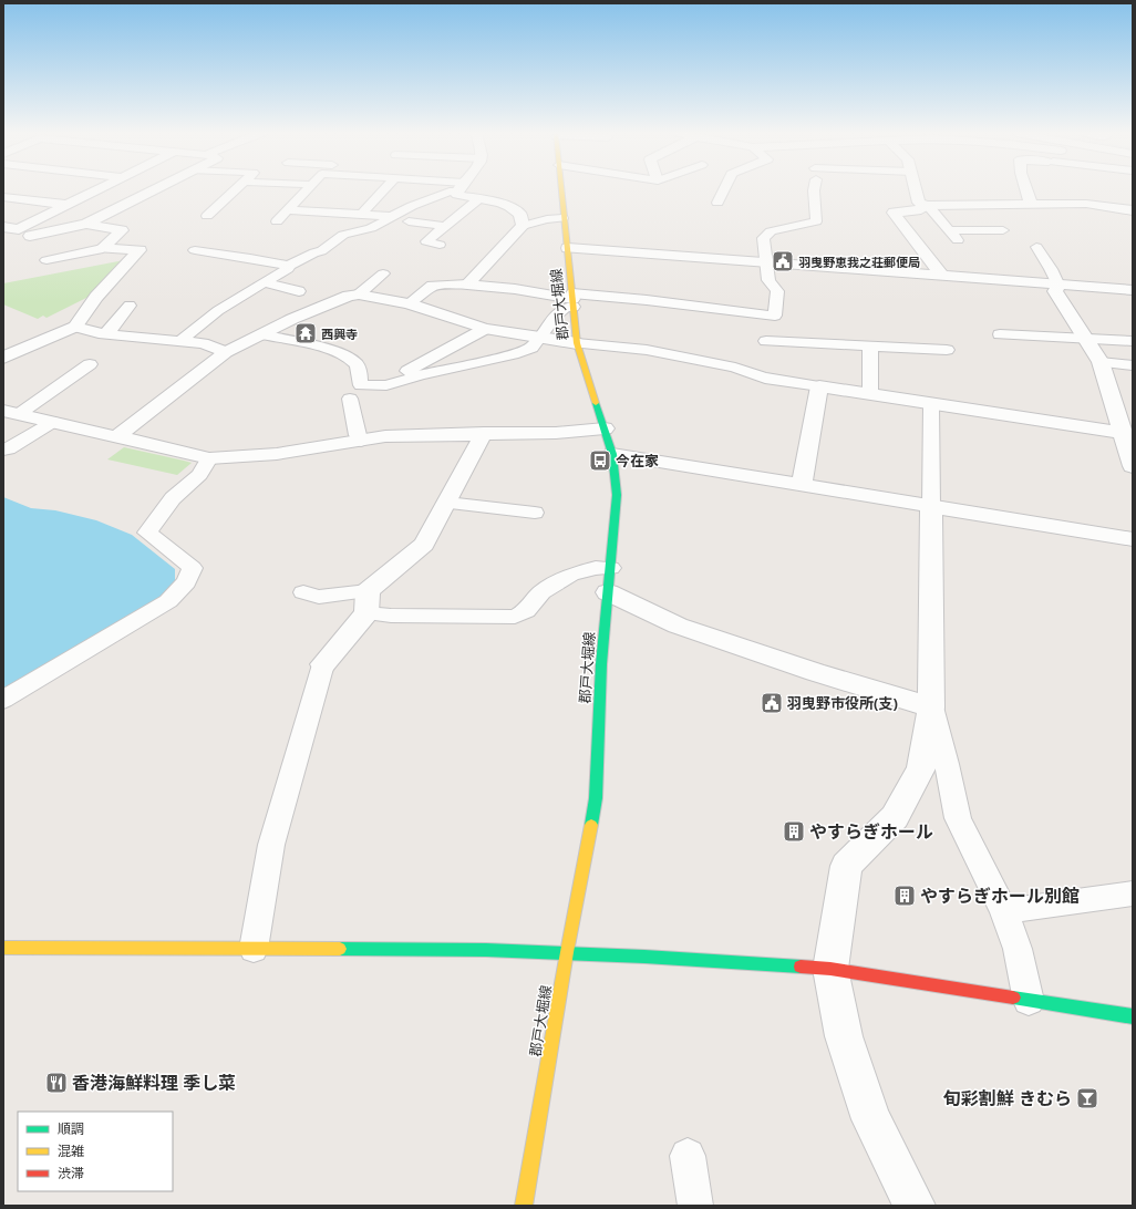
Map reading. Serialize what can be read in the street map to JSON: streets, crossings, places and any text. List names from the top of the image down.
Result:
{
  "streets": {
    "main road": ["郡戸大堀線"]
  },
  "places": {
    "public building": ["羽曳野恵我之荘郵便局", "羽曳野市役所(支)"],
    "temple": ["西興寺"],
    "bus stop": ["今在家"],
    "building": ["やすらぎホール", "やすらぎホール別館"],
    "restaurant": ["香港海鮮料理 季し菜"],
    "bar": ["旬彩割鮮 きむら"]
  },
  "legend": ["順調", "混雑", "渋滞"]
}
